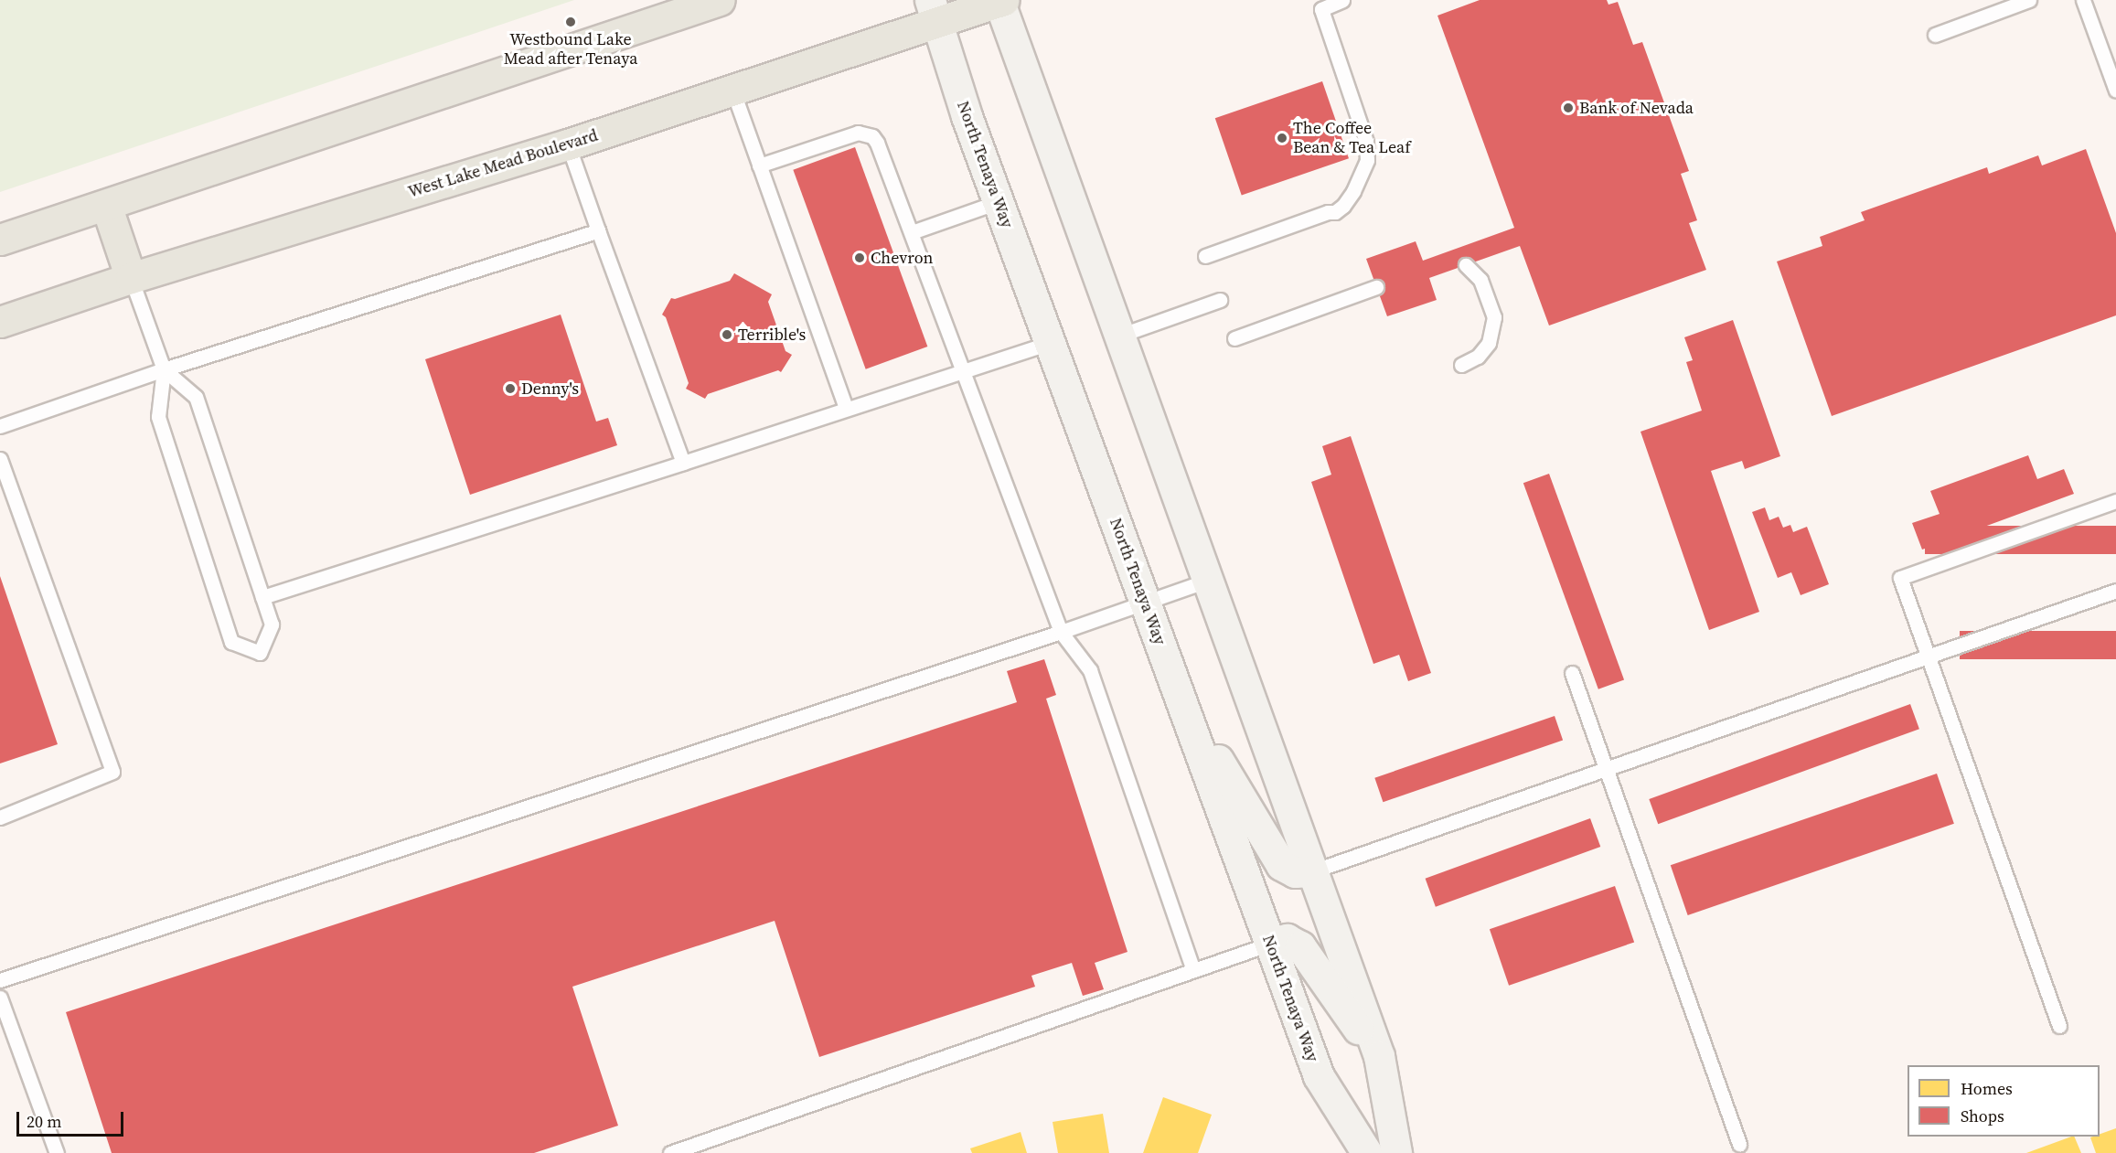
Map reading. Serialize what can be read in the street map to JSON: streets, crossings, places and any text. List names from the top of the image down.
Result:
{
  "streets": {
    "main road": ["West Lake Mead Boulevard", "North Tenaya Way"]
  },
  "crossings": [
    ["West Lake Mead Boulevard", "North Tenaya Way"]
  ],
  "places": [
    "Westbound Lake Mead after Tenaya",
    "Bank of Nevada",
    "The Coffee Bean & Tea Leaf",
    "Chevron",
    "Terrible's",
    "Denny's"
  ],
  "legend": ["Homes", "Shops"],
  "scale_bar": "20 m"
}
